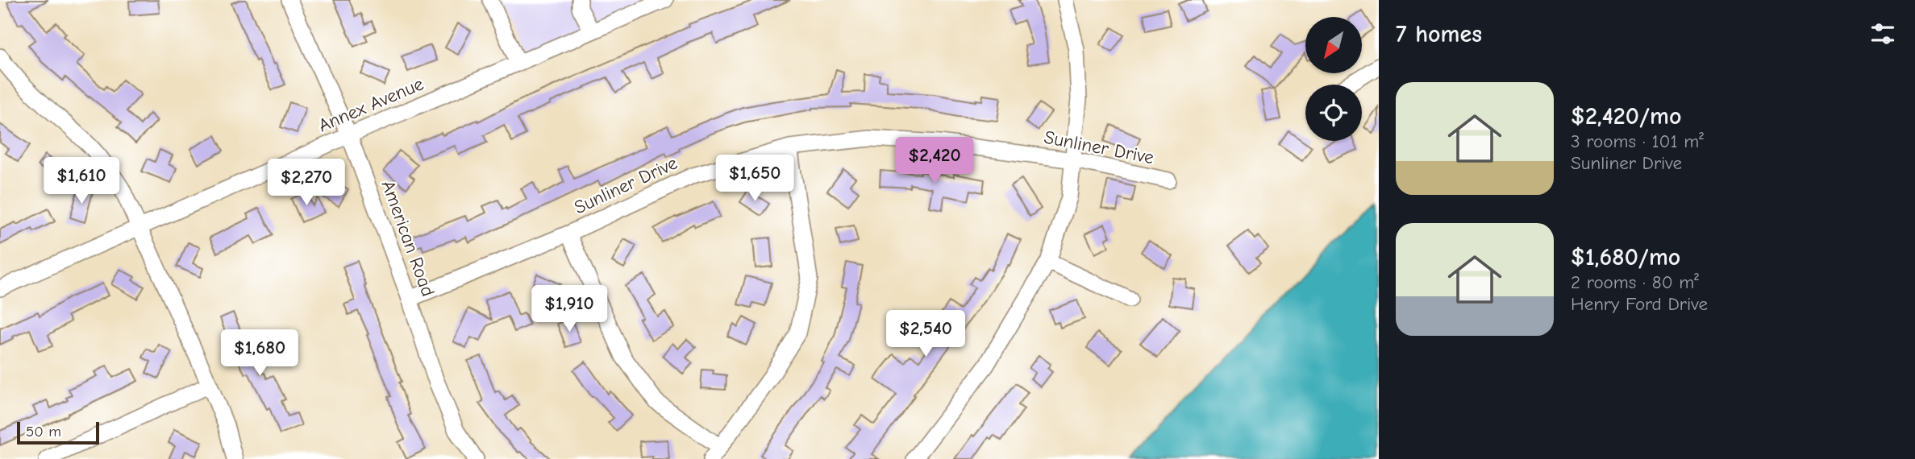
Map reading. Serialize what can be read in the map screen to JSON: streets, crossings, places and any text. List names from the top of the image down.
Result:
{
  "streets": {
    "street": ["Annex Avenue", "Sunliner Drive", "American Road"]
  },
  "crossings": [
    ["Annex Avenue", "American Road"],
    ["Sunliner Drive", "American Road"]
  ],
  "scale_bar": "50 m",
  "north": "bottom left",
  "page": {
    "heading": "7 homes",
    "list": [
      {
        "name": "$2,420/mo",
        "note": "3 rooms · 101 m² · Sunliner Drive"
      },
      {
        "name": "$1,680/mo",
        "note": "2 rooms · 80 m² · Henry Ford Drive"
      }
    ],
    "price": [
      "$2,420",
      "$1,650",
      "$1,610",
      "$2,270",
      "$1,910",
      "$2,540",
      "$1,680"
    ],
    "scale": "50 m"
  }
}
